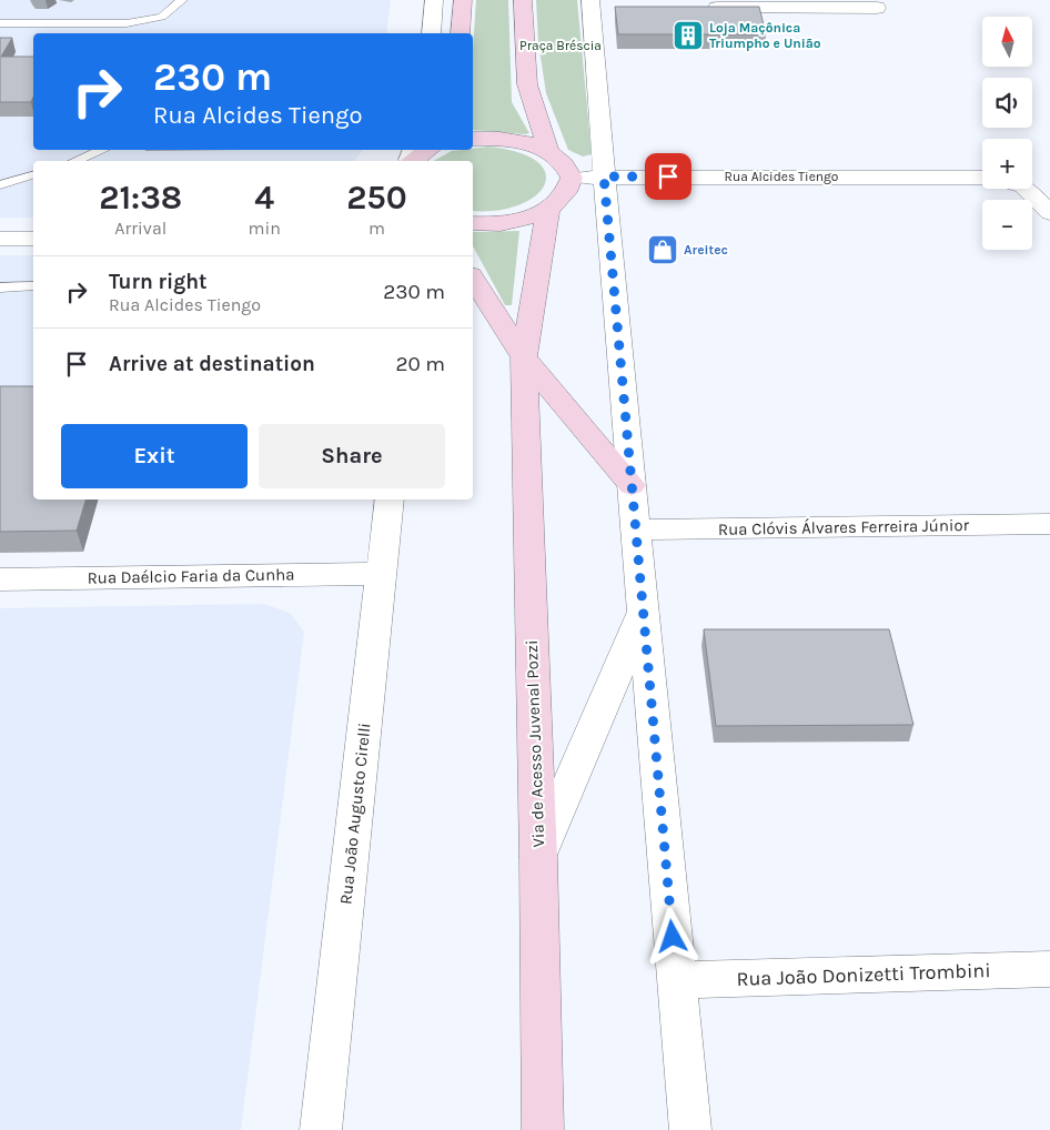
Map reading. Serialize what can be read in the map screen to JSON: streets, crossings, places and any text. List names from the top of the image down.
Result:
{
  "streets": {
    "main road": ["Via de Acesso Juvenal Pozzi"],
    "street": [
      "Rua Alcides Tiengo",
      "Rua Clóvis Álvares Ferreira Júnior",
      "Rua Daélcio Faria da Cunha",
      "Rua João Augusto Cirelli",
      "Rua João Donizetti Trombini"
    ]
  },
  "crossings": [
    ["Rua Daélcio Faria da Cunha", "Rua João Augusto Cirelli"]
  ],
  "parks": ["Praça Bréscia"],
  "places": {
    "building": ["Loja Maçônica Triumpho e União"],
    "shop": ["Areitec"]
  },
  "north": "top",
  "page": {
    "map_buttons": ["+", "−"],
    "turn": ["230 m", "Rua Alcides Tiengo"],
    "eta": [
      "21:38",
      "Arrival",
      "4",
      "min",
      "250",
      "m"
    ],
    "list": [
      {
        "name": "Turn right",
        "note": "Rua Alcides Tiengo",
        "value": "230 m"
      },
      {
        "name": "Arrive at destination",
        "value": "20 m"
      }
    ],
    "buttons": ["Exit", "Share"]
  }
}
